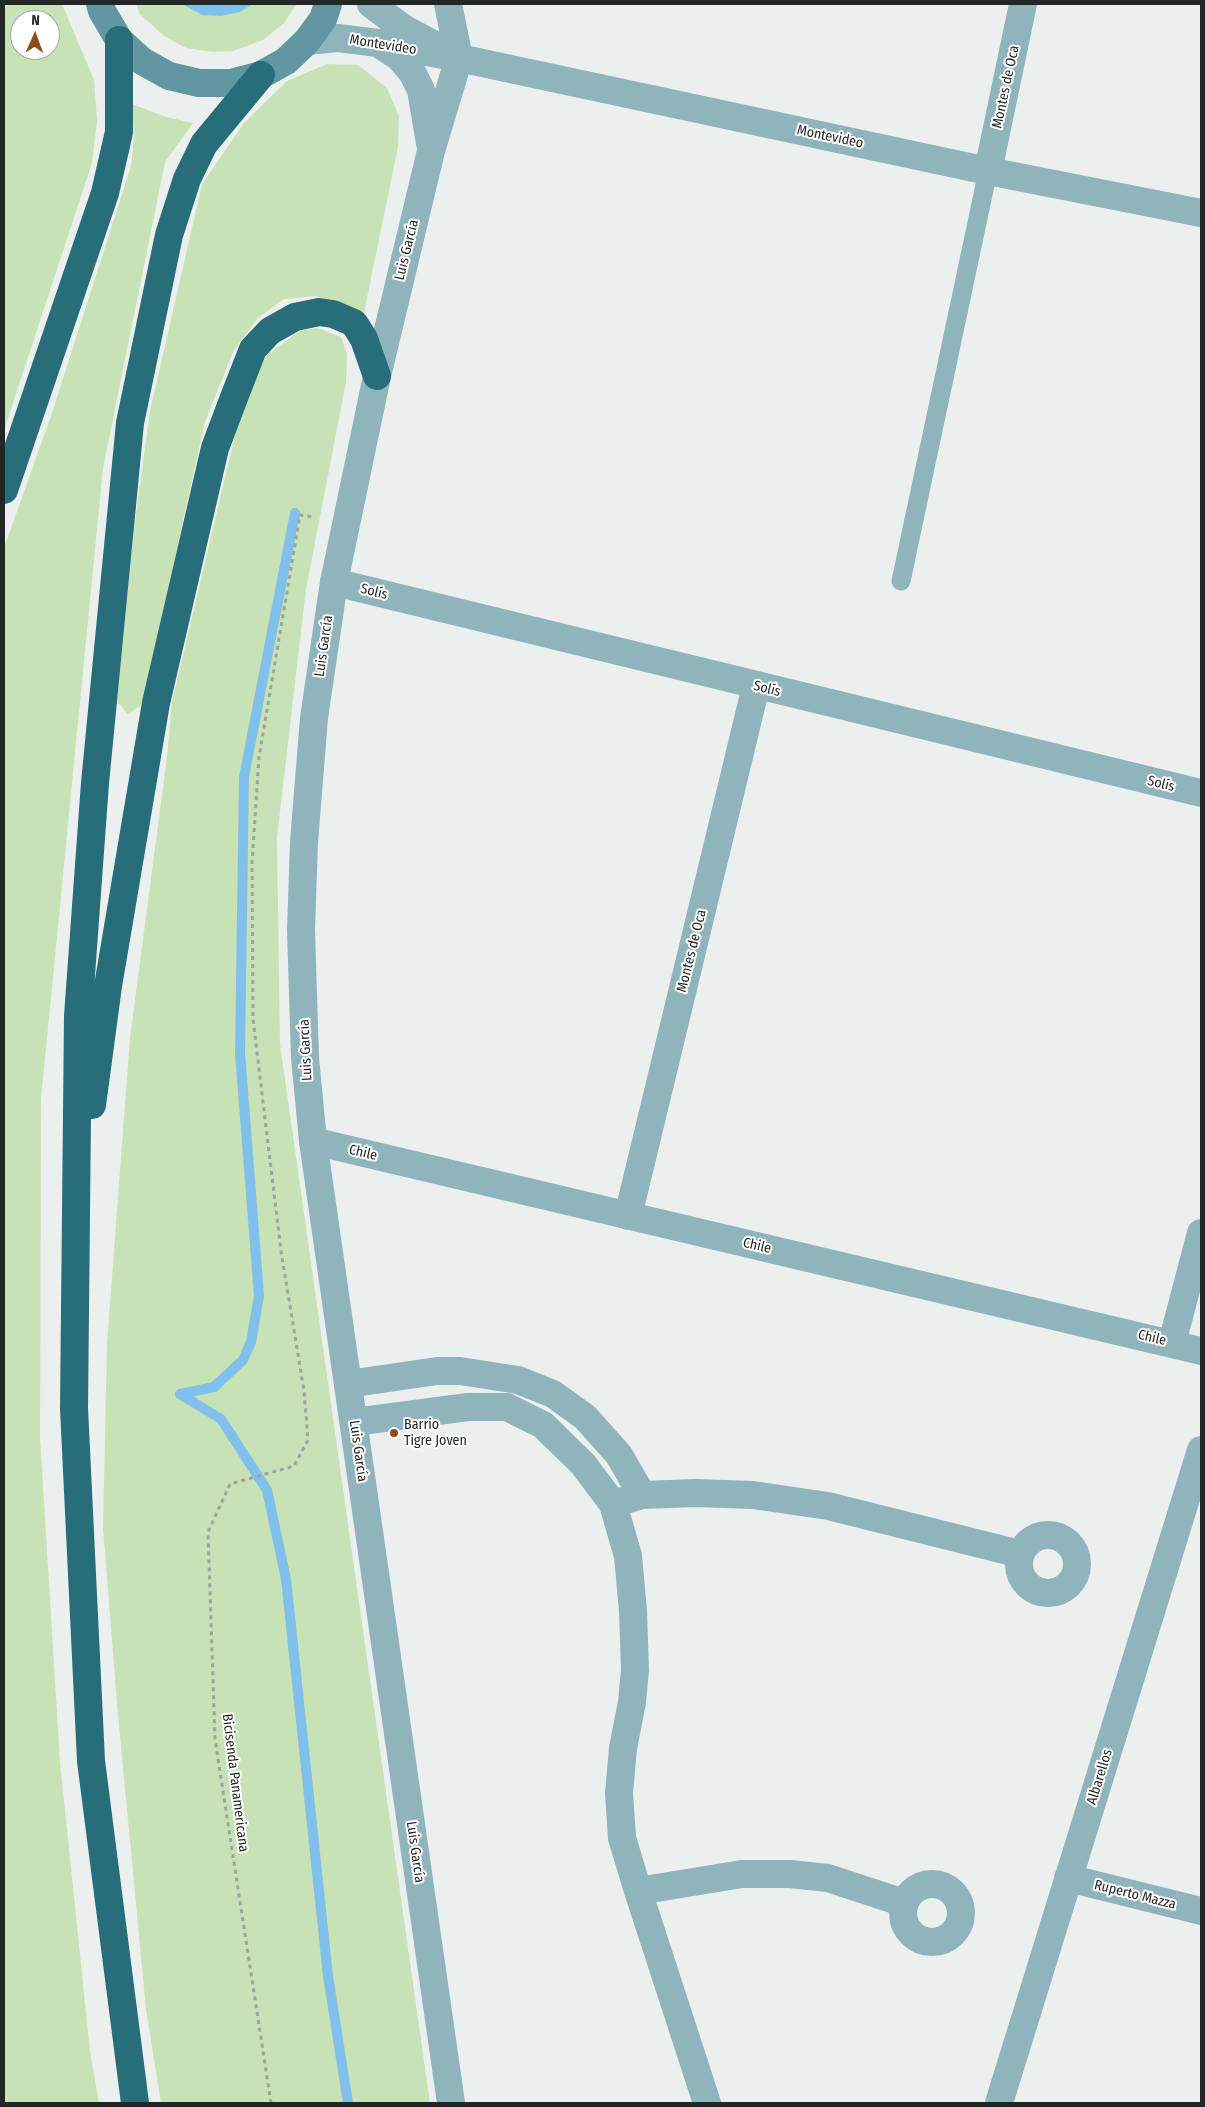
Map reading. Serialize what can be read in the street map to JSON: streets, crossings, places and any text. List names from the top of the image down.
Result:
{
  "streets": {
    "street": [
      "Montevideo",
      "Montes de Oca",
      "Luis García",
      "Solís",
      "Chile",
      "Albarellos",
      "Ruperto Mazza"
    ],
    "path": ["Bicisenda Panamericana"]
  },
  "crossings": [
    ["Montevideo", "Montes de Oca"],
    ["Montevideo", "Luis García"],
    ["Montes de Oca", "Solís"],
    ["Montes de Oca", "Chile"],
    ["Luis García", "Solís"],
    ["Luis García", "Chile"],
    ["Albarellos", "Ruperto Mazza"]
  ],
  "places": ["Barrio Tigre Joven"],
  "north": "top"
}
